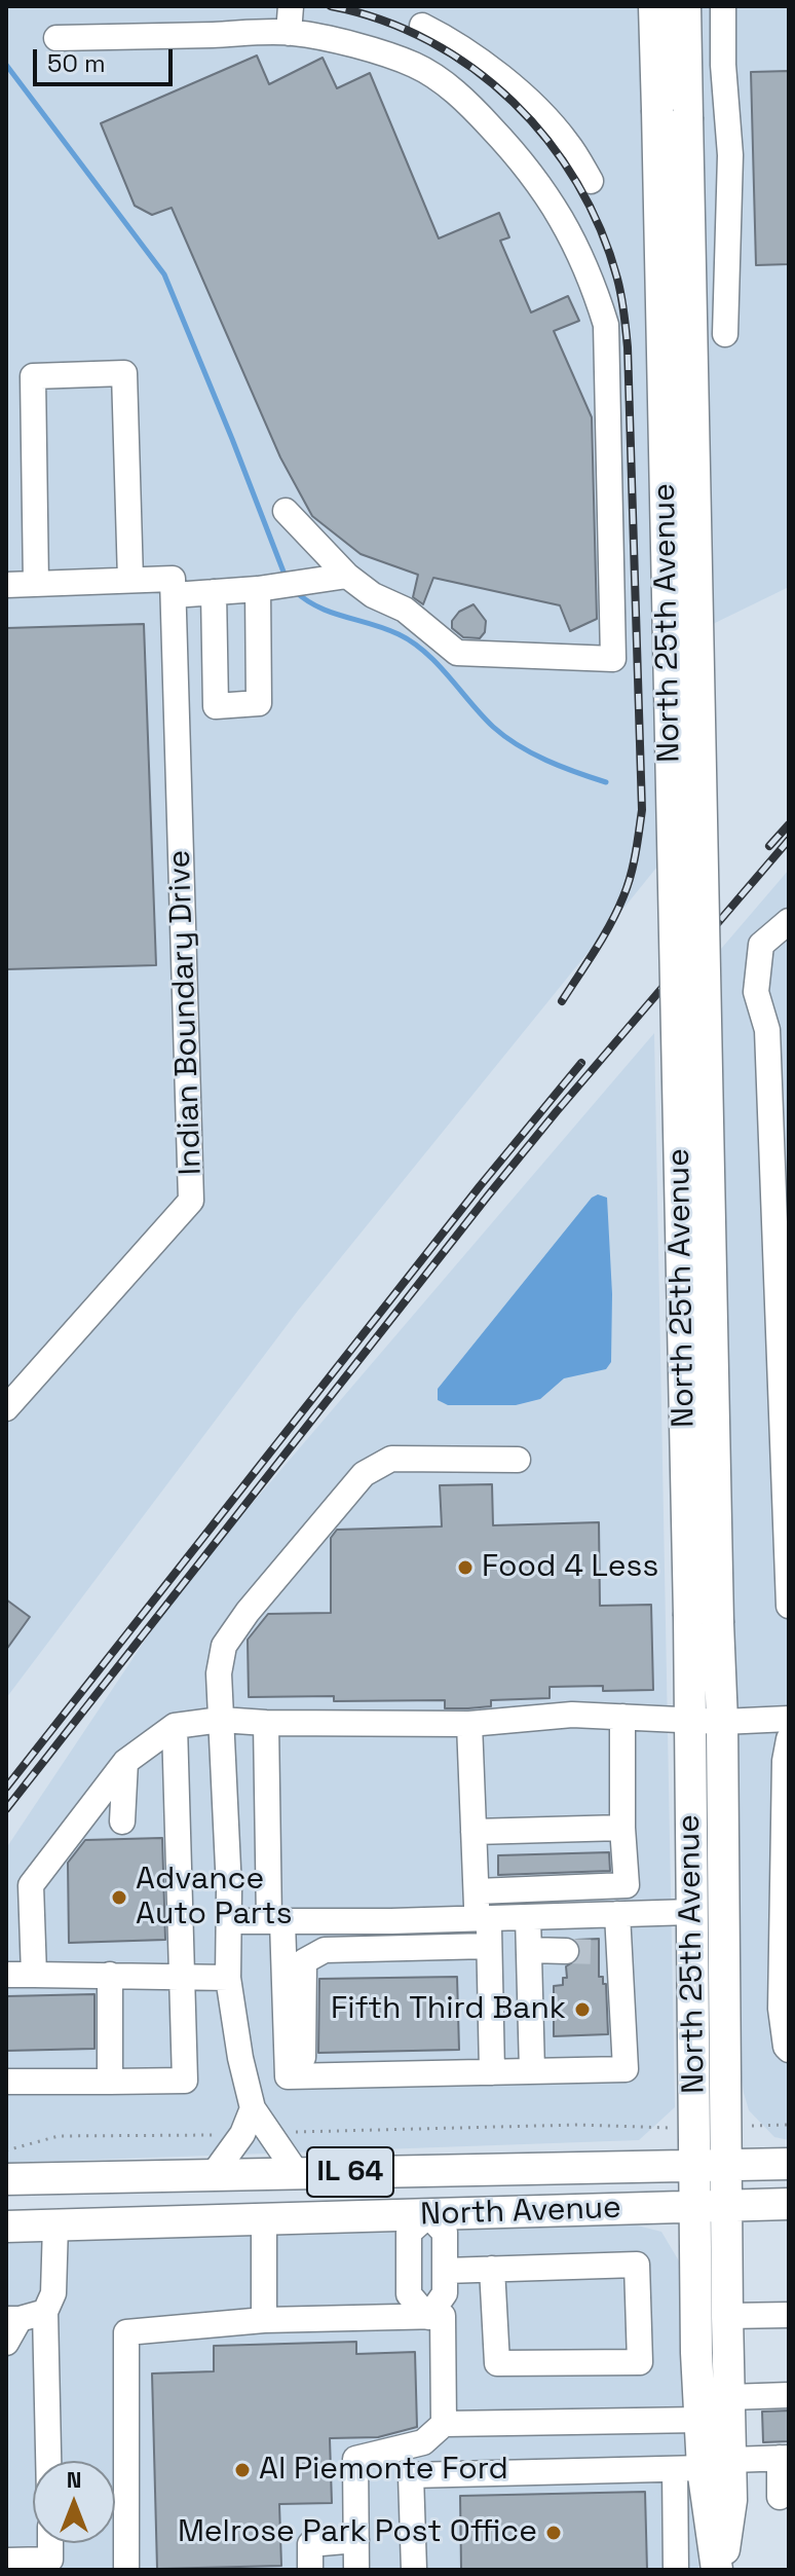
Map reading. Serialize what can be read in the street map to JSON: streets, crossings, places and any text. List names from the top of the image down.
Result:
{
  "streets": {
    "main road": ["North 25th Avenue", "IL 64", "North Avenue"],
    "street": ["Indian Boundary Drive"]
  },
  "crossings": [
    ["North 25th Avenue", "North Avenue"]
  ],
  "places": [
    "Food 4 Less",
    "Advance Auto Parts",
    "Fifth Third Bank",
    "Al Piemonte Ford",
    "Melrose Park Post Office"
  ],
  "scale_bar": "50 m",
  "north": "top"
}
